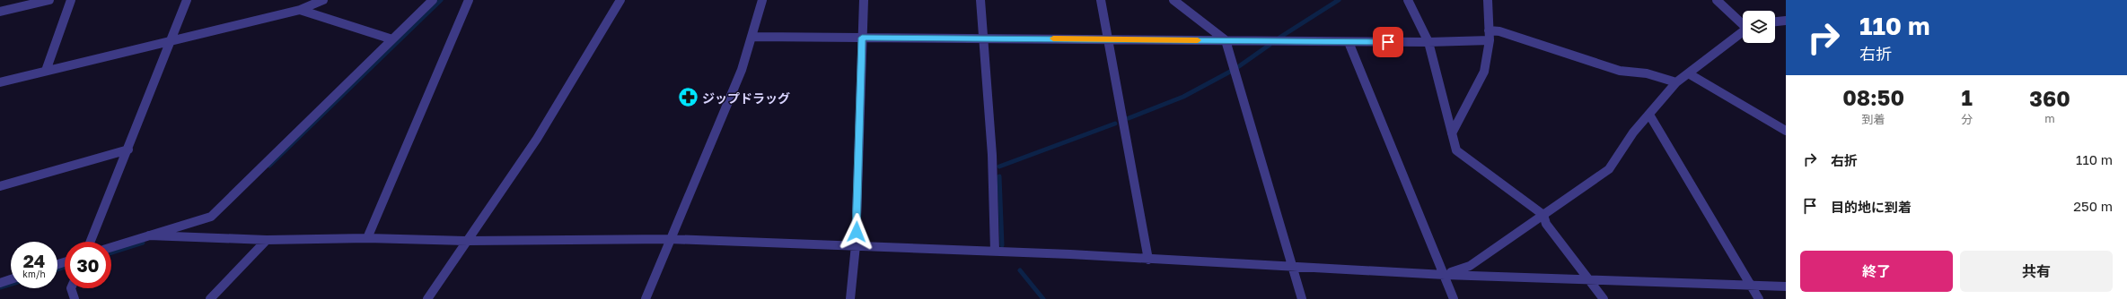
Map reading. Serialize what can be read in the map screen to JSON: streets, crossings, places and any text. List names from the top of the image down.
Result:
{
  "places": {
    "pharmacy": ["ジップドラッグ"]
  },
  "page": {
    "turn": ["110 m", "右折"],
    "eta": [
      "08:50",
      "到着",
      "1",
      "分",
      "360",
      "m"
    ],
    "list": [
      {
        "name": "右折",
        "value": "110 m"
      },
      {
        "name": "目的地に到着",
        "value": "250 m"
      }
    ],
    "speed": "24 km/h",
    "limit": "30",
    "buttons": ["終了", "共有"]
  }
}
